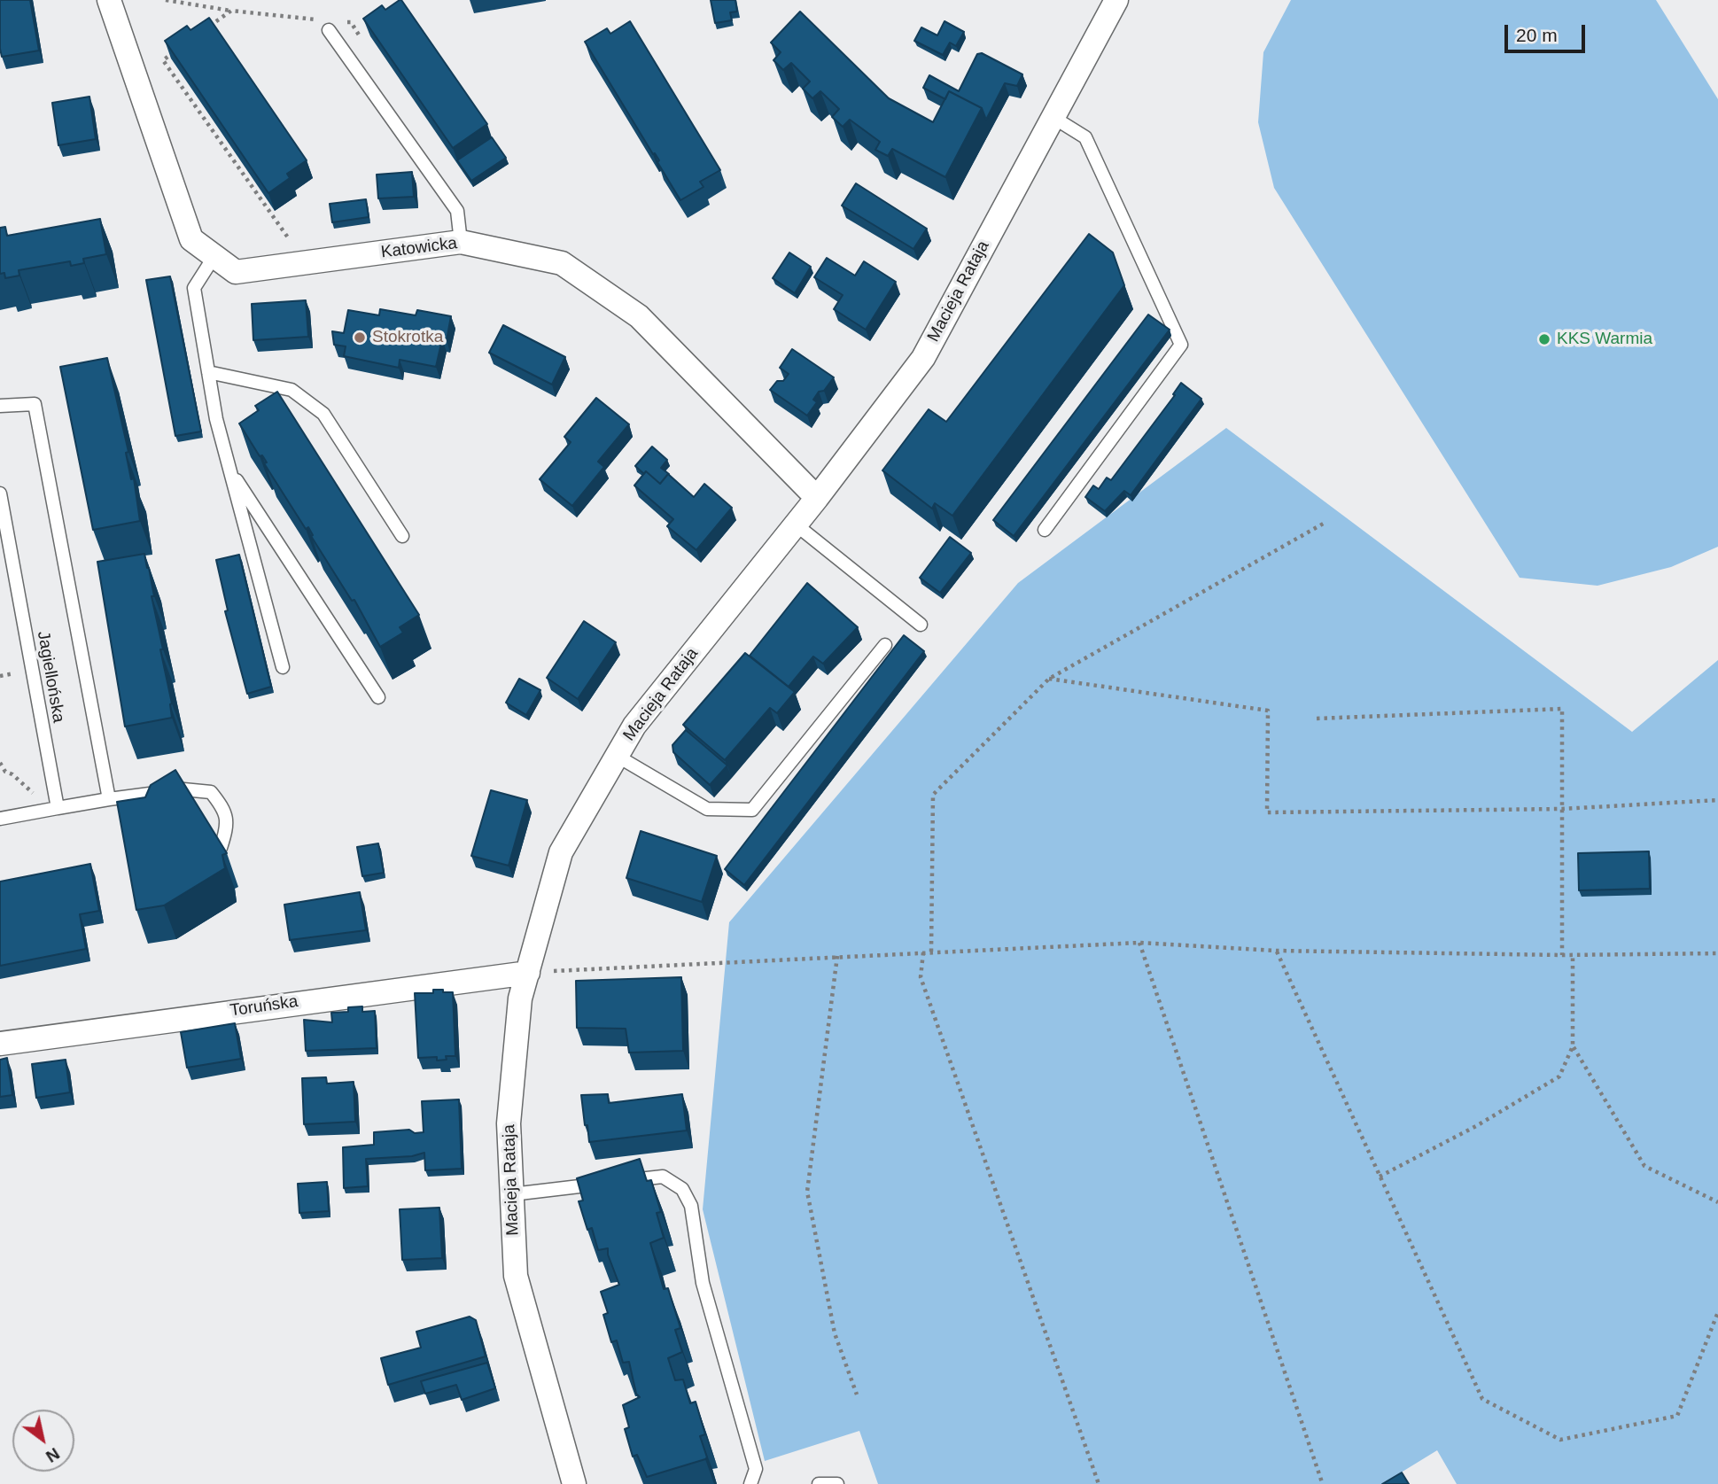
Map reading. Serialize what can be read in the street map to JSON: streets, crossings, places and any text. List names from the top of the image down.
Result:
{
  "streets": {
    "street": ["Katowicka", "Macieja Rataja", "Toruńska"],
    "lane": ["Jagiellońska"]
  },
  "crossings": [
    ["Katowicka", "Macieja Rataja"],
    ["Macieja Rataja", "Toruńska"]
  ],
  "places": ["Stokrotka", "KKS Warmia"],
  "scale_bar": "20 m",
  "north": "bottom right"
}
